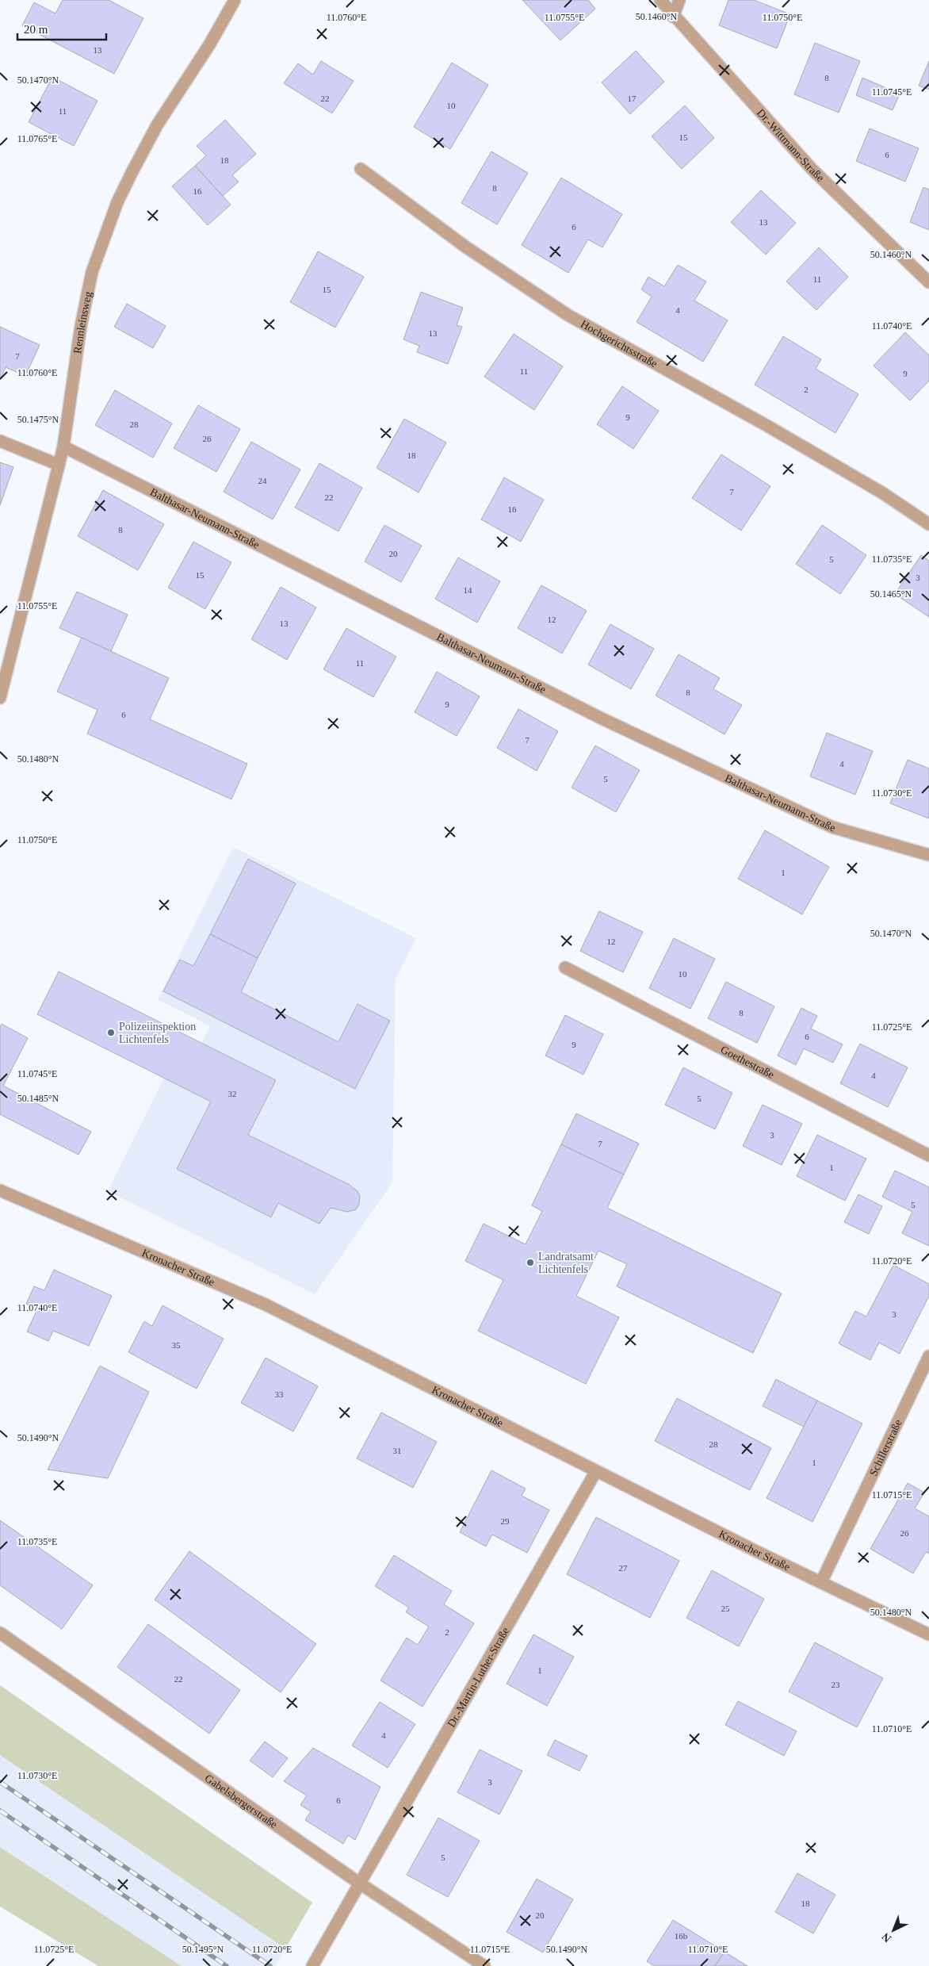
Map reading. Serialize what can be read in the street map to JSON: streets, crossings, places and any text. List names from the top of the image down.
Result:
{
  "streets": {
    "street": [
      "Dr.-Wittmann-Straße",
      "Rennleinsweg",
      "Hochgerichtsstraße",
      "Balthasar-Neumann-Straße",
      "Goethestraße",
      "Kronacher Straße",
      "Schillerstraße",
      "Dr.-Martin-Luther-Straße",
      "Gabelsbergerstraße"
    ]
  },
  "crossings": [
    ["Rennleinsweg", "Balthasar-Neumann-Straße"],
    ["Kronacher Straße", "Schillerstraße"],
    ["Kronacher Straße", "Dr.-Martin-Luther-Straße"],
    ["Dr.-Martin-Luther-Straße", "Gabelsbergerstraße"]
  ],
  "places": ["Polizeiinspektion Lichtenfels", "Landratsamt Lichtenfels"],
  "house_numbers": [
    "13",
    "8",
    "22",
    "17",
    "10",
    "11",
    "15",
    "6",
    "18",
    "8",
    "16",
    "13",
    "6",
    "11",
    "15",
    "4",
    "13",
    "7",
    "11",
    "9",
    "2",
    "9",
    "28",
    "26",
    "18",
    "24",
    "7",
    "22",
    "16",
    "8",
    "20",
    "5",
    "15",
    "3",
    "14",
    "12",
    "13",
    "11",
    "8",
    "9",
    "6",
    "7",
    "4",
    "5",
    "1",
    "12",
    "10",
    "8",
    "6",
    "9",
    "4",
    "32",
    "5",
    "3",
    "7",
    "1",
    "5",
    "3",
    "35",
    "33",
    "28",
    "31",
    "1",
    "29",
    "26",
    "27",
    "25",
    "2",
    "1",
    "22",
    "23",
    "4",
    "3",
    "6",
    "5",
    "18",
    "20",
    "16b"
  ],
  "scale_bar": "20 m",
  "north": "bottom left",
  "coordinates": [
    "50.1460°N",
    "11.0760°E",
    "11.0755°E",
    "11.0750°E",
    "50.1470°N",
    "11.0745°E",
    "11.0765°E",
    "11.0740°E",
    "50.1475°N",
    "11.0735°E",
    "50.1465°N",
    "50.1480°N",
    "11.0730°E",
    "11.0725°E",
    "50.1485°N",
    "11.0720°E",
    "50.1490°N",
    "11.0715°E",
    "11.0710°E",
    "50.1495°N"
  ]
}
